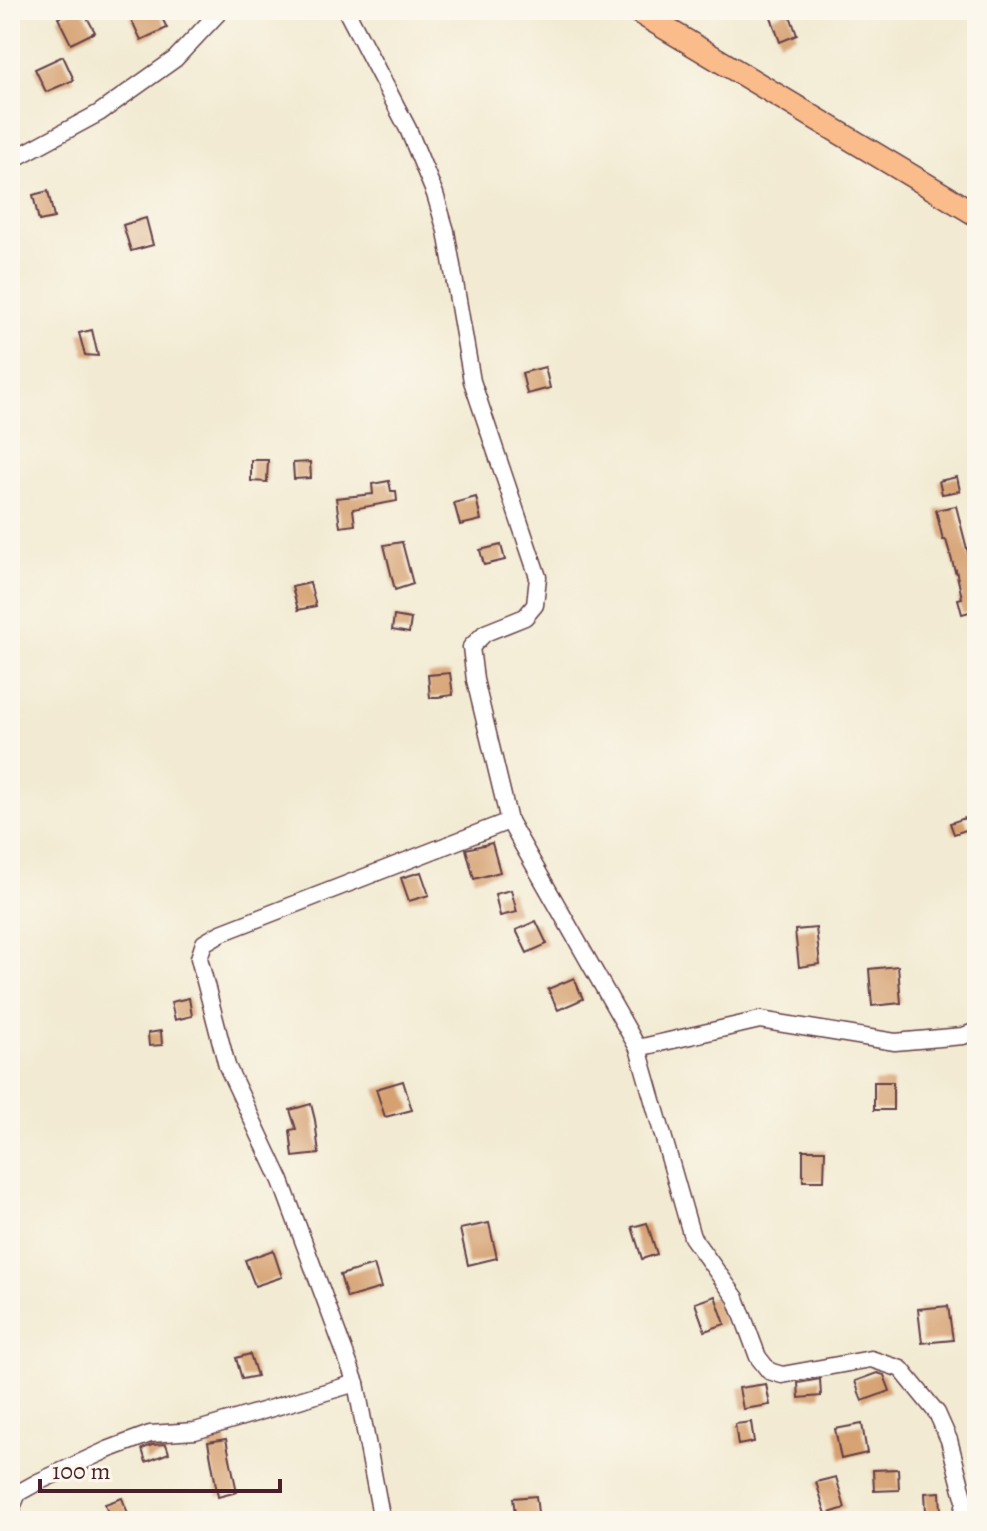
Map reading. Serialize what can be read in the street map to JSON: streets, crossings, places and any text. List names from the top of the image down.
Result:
{
  "scale_bar": "100 m"
}
